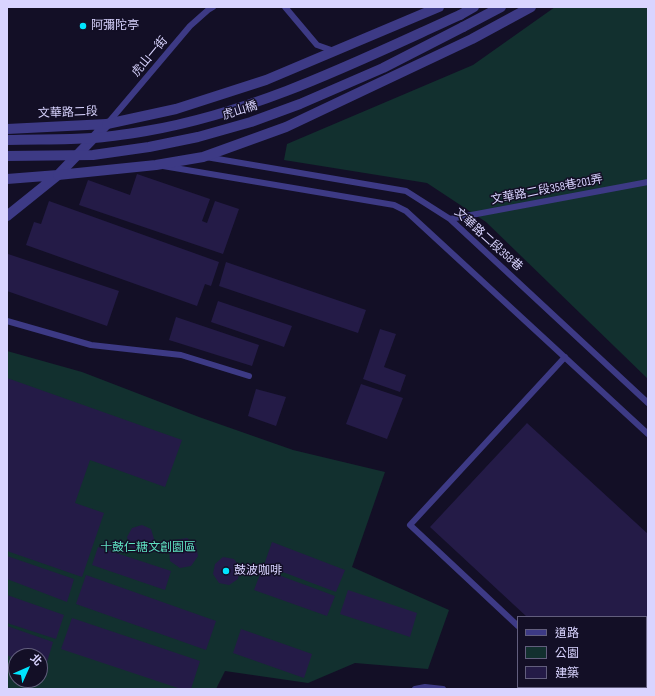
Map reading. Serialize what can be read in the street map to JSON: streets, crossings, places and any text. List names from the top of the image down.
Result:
{
  "streets": {
    "street": ["虎山橋", "文華路二段"],
    "lane": ["虎山一街", "文華路二段358巷201弄", "文華路二段358巷"]
  },
  "crossings": [
    ["虎山一街", "文華路二段"],
    ["文華路二段358巷201弄", "文華路二段358巷"]
  ],
  "parks": ["十鼓仁糖文創園區"],
  "places": ["阿彌陀亭", "鼓波咖啡"],
  "legend": ["道路", "公園", "建築"],
  "north": "top right"
}
